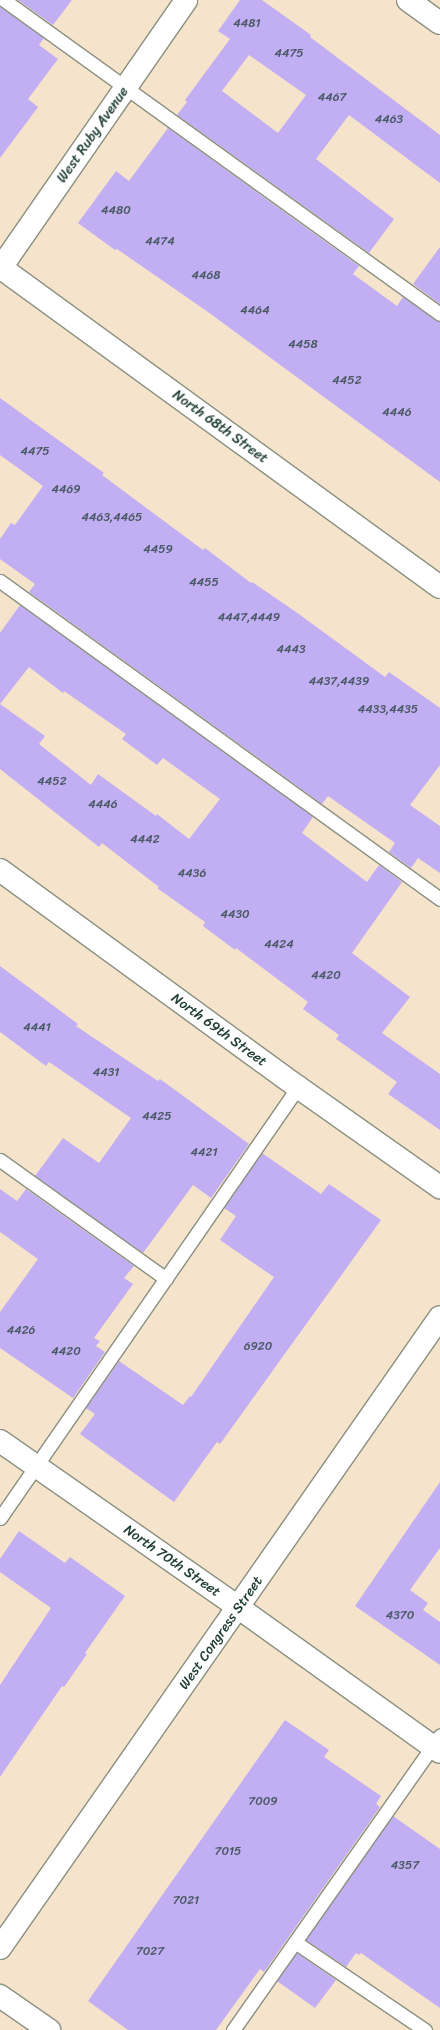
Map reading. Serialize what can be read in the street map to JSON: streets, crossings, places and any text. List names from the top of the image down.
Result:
{
  "streets": {
    "street": [
      "West Ruby Avenue",
      "North 68th Street",
      "North 69th Street",
      "North 70th Street",
      "West Congress Street"
    ]
  },
  "crossings": [
    ["West Ruby Avenue", "North 68th Street"],
    ["North 70th Street", "West Congress Street"]
  ],
  "house_numbers": [
    "4481",
    "4475",
    "4467",
    "4463",
    "4480",
    "4474",
    "4468",
    "4464",
    "4458",
    "4452",
    "4446",
    "4475",
    "4469",
    "4463,4465",
    "4459",
    "4455",
    "4447,4449",
    "4443",
    "4437,4439",
    "4433,4435",
    "4452",
    "4446",
    "4442",
    "4436",
    "4430",
    "4424",
    "4420",
    "4441",
    "4431",
    "4425",
    "4421",
    "4426",
    "6920",
    "4420",
    "4370",
    "7009",
    "7015",
    "4357",
    "7021",
    "7027"
  ]
}
